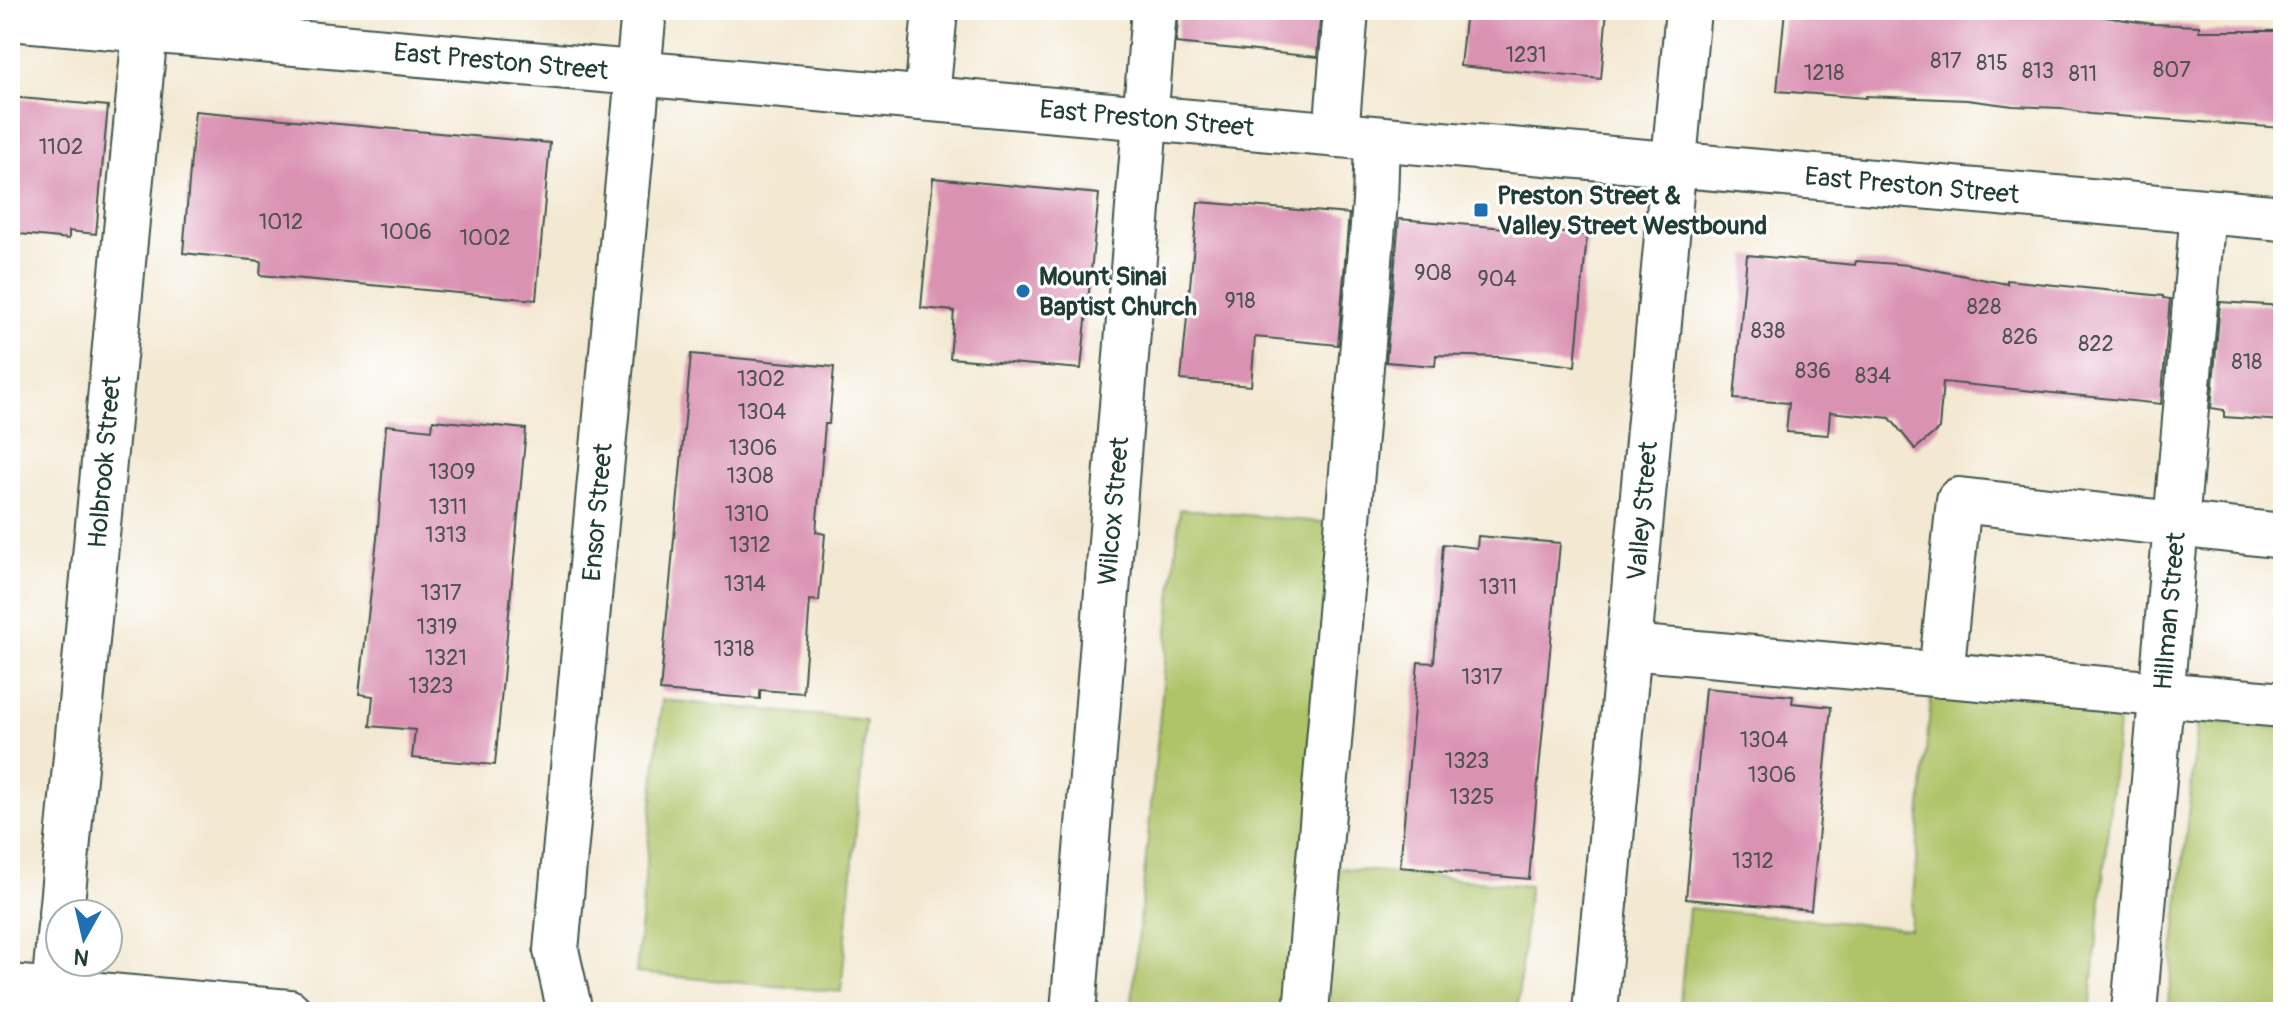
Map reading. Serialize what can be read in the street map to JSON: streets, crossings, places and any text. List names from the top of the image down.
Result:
{
  "streets": {
    "street": [
      "East Preston Street",
      "Holbrook Street",
      "Wilcox Street",
      "Valley Street",
      "Ensor Street",
      "Hillman Street"
    ]
  },
  "crossings": [
    ["East Preston Street", "Holbrook Street"],
    ["East Preston Street", "Wilcox Street"],
    ["East Preston Street", "Valley Street"],
    ["East Preston Street", "Ensor Street"],
    ["East Preston Street", "Hillman Street"]
  ],
  "places": {
    "transit": ["Preston Street & Valley Street Westbound"],
    "other": ["Mount Sinai Baptist Church"]
  },
  "house_numbers": [
    "1231",
    "817",
    "815",
    "807",
    "813",
    "1218",
    "811",
    "1102",
    "1012",
    "1006",
    "1002",
    "908",
    "904",
    "918",
    "828",
    "838",
    "826",
    "822",
    "818",
    "836",
    "834",
    "1302",
    "1304",
    "1306",
    "1309",
    "1308",
    "1311",
    "1310",
    "1313",
    "1312",
    "1314",
    "1311",
    "1317",
    "1319",
    "1318",
    "1321",
    "1317",
    "1323",
    "1304",
    "1323",
    "1306",
    "1325",
    "1312"
  ],
  "north": "bottom"
}
